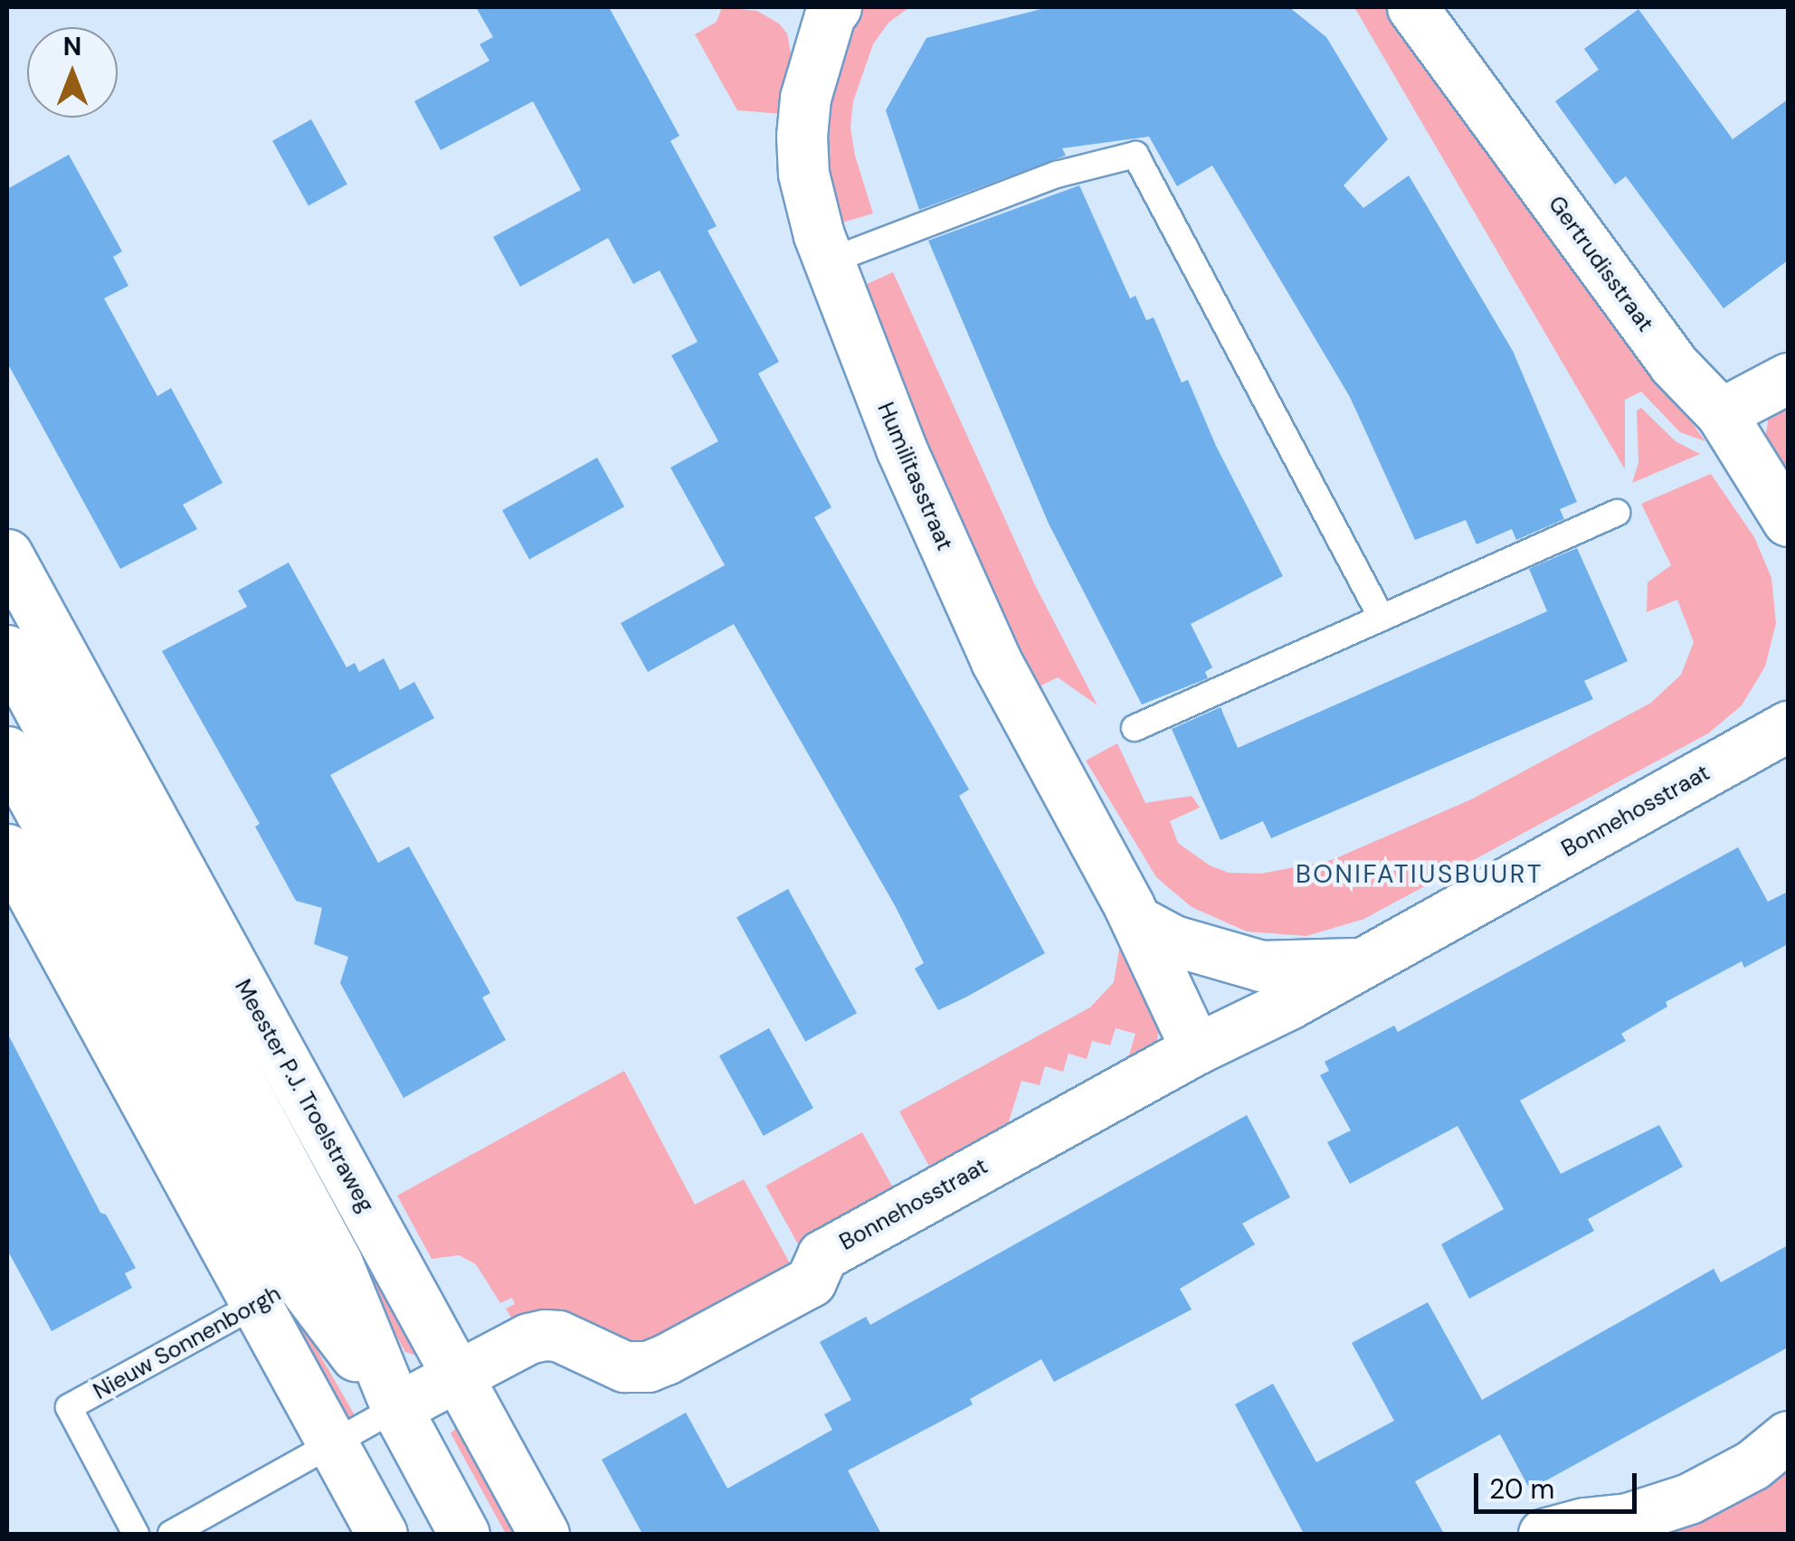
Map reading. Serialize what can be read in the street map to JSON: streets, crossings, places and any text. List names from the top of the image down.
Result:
{
  "streets": {
    "street": [
      "Gertrudisstraat",
      "Humilitasstraat",
      "Bonnehosstraat",
      "Meester P.J. Troelstraweg"
    ],
    "lane": ["Nieuw Sonnenborgh"]
  },
  "crossings": [
    ["Bonnehosstraat", "Meester P.J. Troelstraweg"],
    ["Meester P.J. Troelstraweg", "Nieuw Sonnenborgh"]
  ],
  "districts": ["BONIFATIUSBUURT"],
  "scale_bar": "20 m",
  "north": "top"
}
